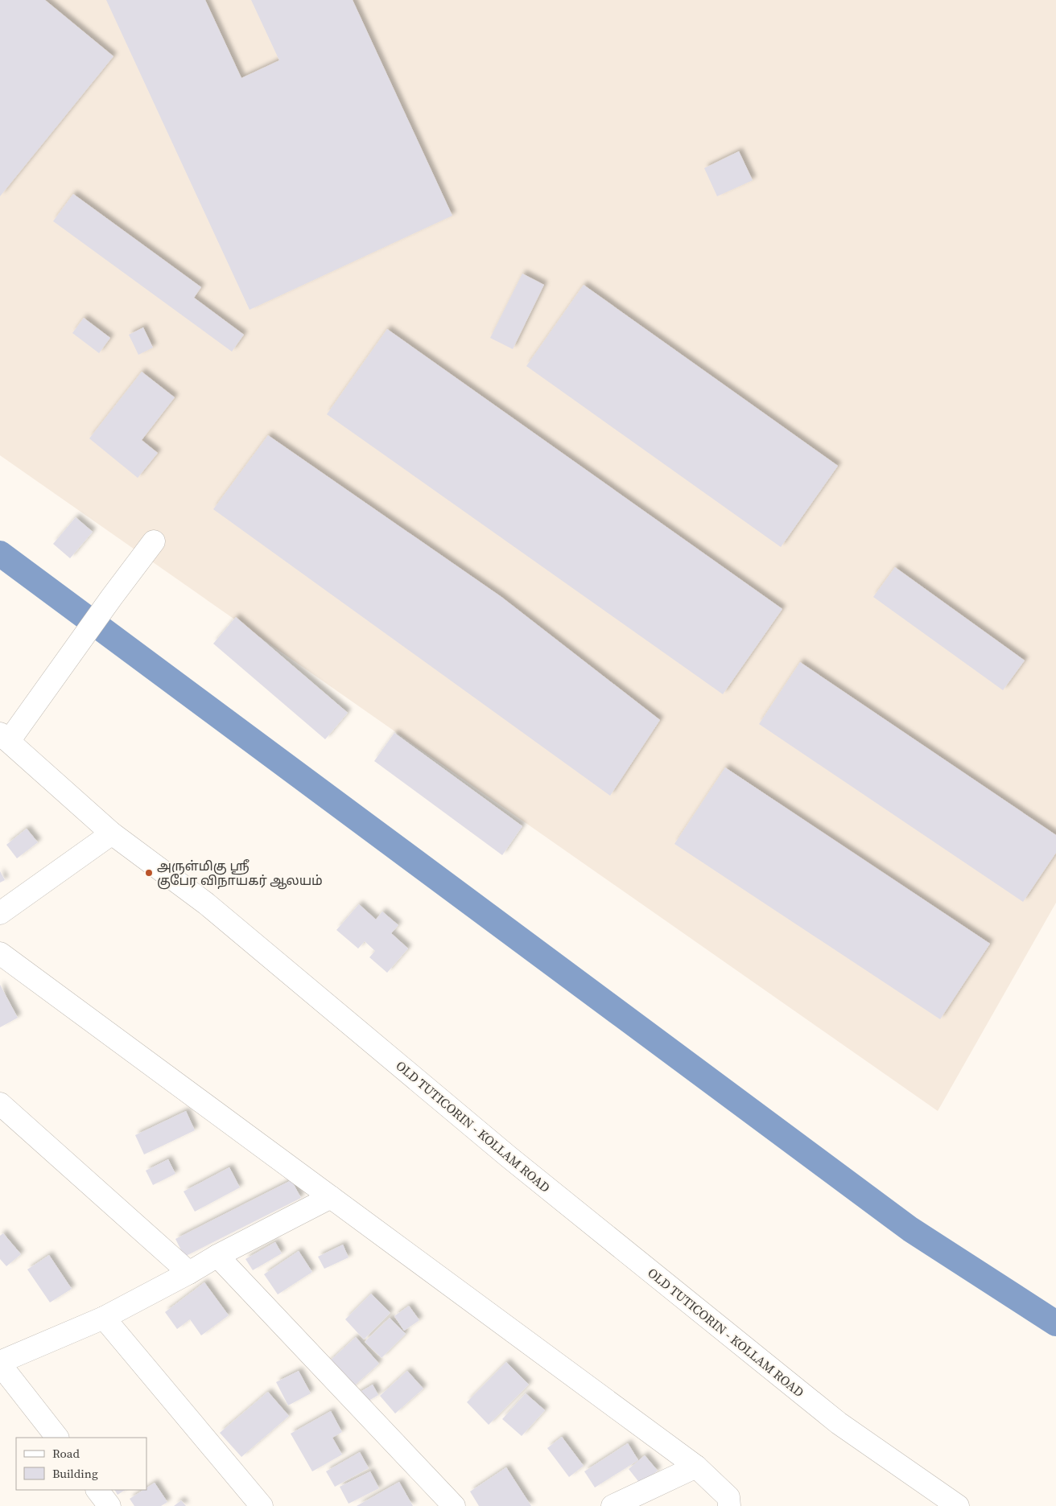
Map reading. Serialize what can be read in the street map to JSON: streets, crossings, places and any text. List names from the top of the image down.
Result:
{
  "streets": {
    "street": ["OLD TUTICORIN - KOLLAM ROAD"]
  },
  "places": ["அருள்மிகு ஶ்ரீ குபேர விநாயகர் ஆலயம்"],
  "legend": ["Road", "Building"]
}
